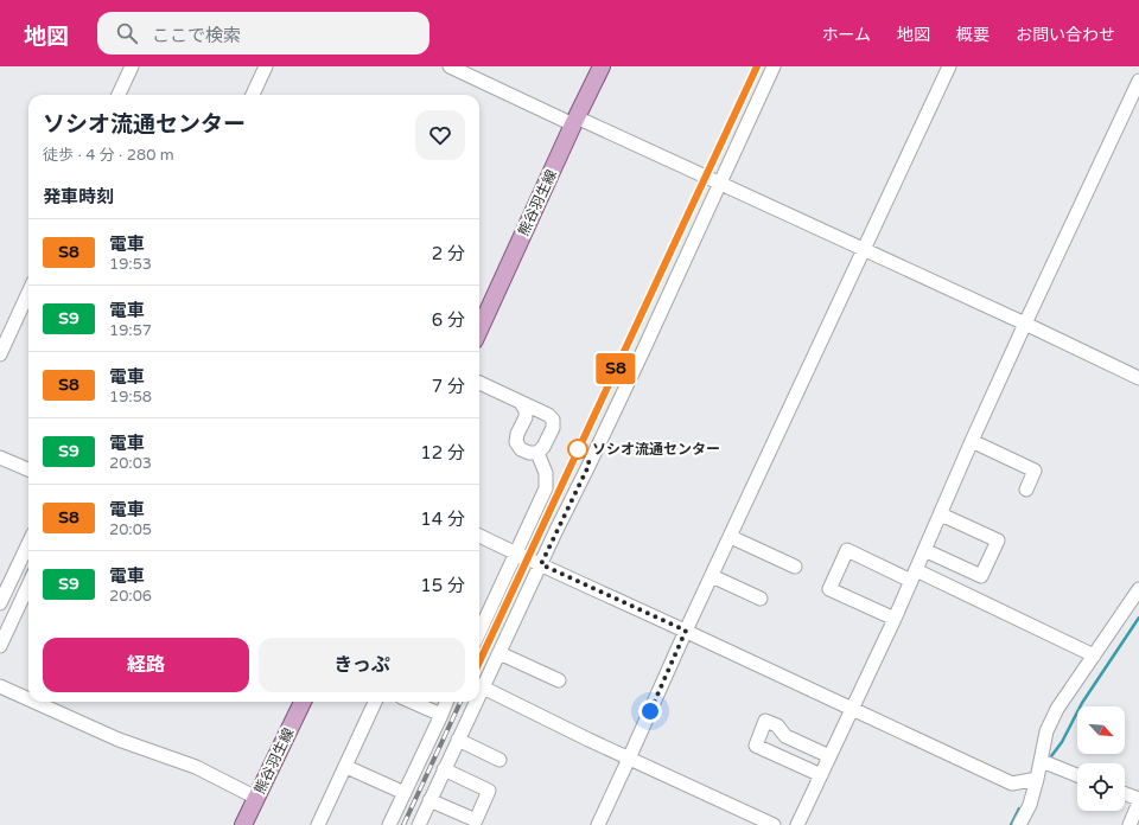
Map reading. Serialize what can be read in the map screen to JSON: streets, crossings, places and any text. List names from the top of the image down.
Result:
{
  "streets": {
    "main road": ["熊谷羽生線"]
  },
  "places": ["ソシオ流通センター"],
  "north": "bottom right",
  "page": {
    "header": "地図",
    "search": "ここで検索",
    "nav": [
      "ホーム",
      "地図",
      "概要",
      "お問い合わせ"
    ],
    "on_map": "S8",
    "heading": [
      ["ソシオ流通センター", "徒歩 · 4 分 · 280 m"],
      "発車時刻"
    ],
    "list": [
      {
        "mark": "S8",
        "name": "電車",
        "note": "19:53",
        "value": "2 分"
      },
      {
        "mark": "S9",
        "name": "電車",
        "note": "19:57",
        "value": "6 分"
      },
      {
        "mark": "S8",
        "name": "電車",
        "note": "19:58",
        "value": "7 分"
      },
      {
        "mark": "S9",
        "name": "電車",
        "note": "20:03",
        "value": "12 分"
      },
      {
        "mark": "S8",
        "name": "電車",
        "note": "20:05",
        "value": "14 分"
      },
      {
        "mark": "S9",
        "name": "電車",
        "note": "20:06",
        "value": "15 分"
      }
    ],
    "buttons": ["経路", "きっぷ"]
  }
}
